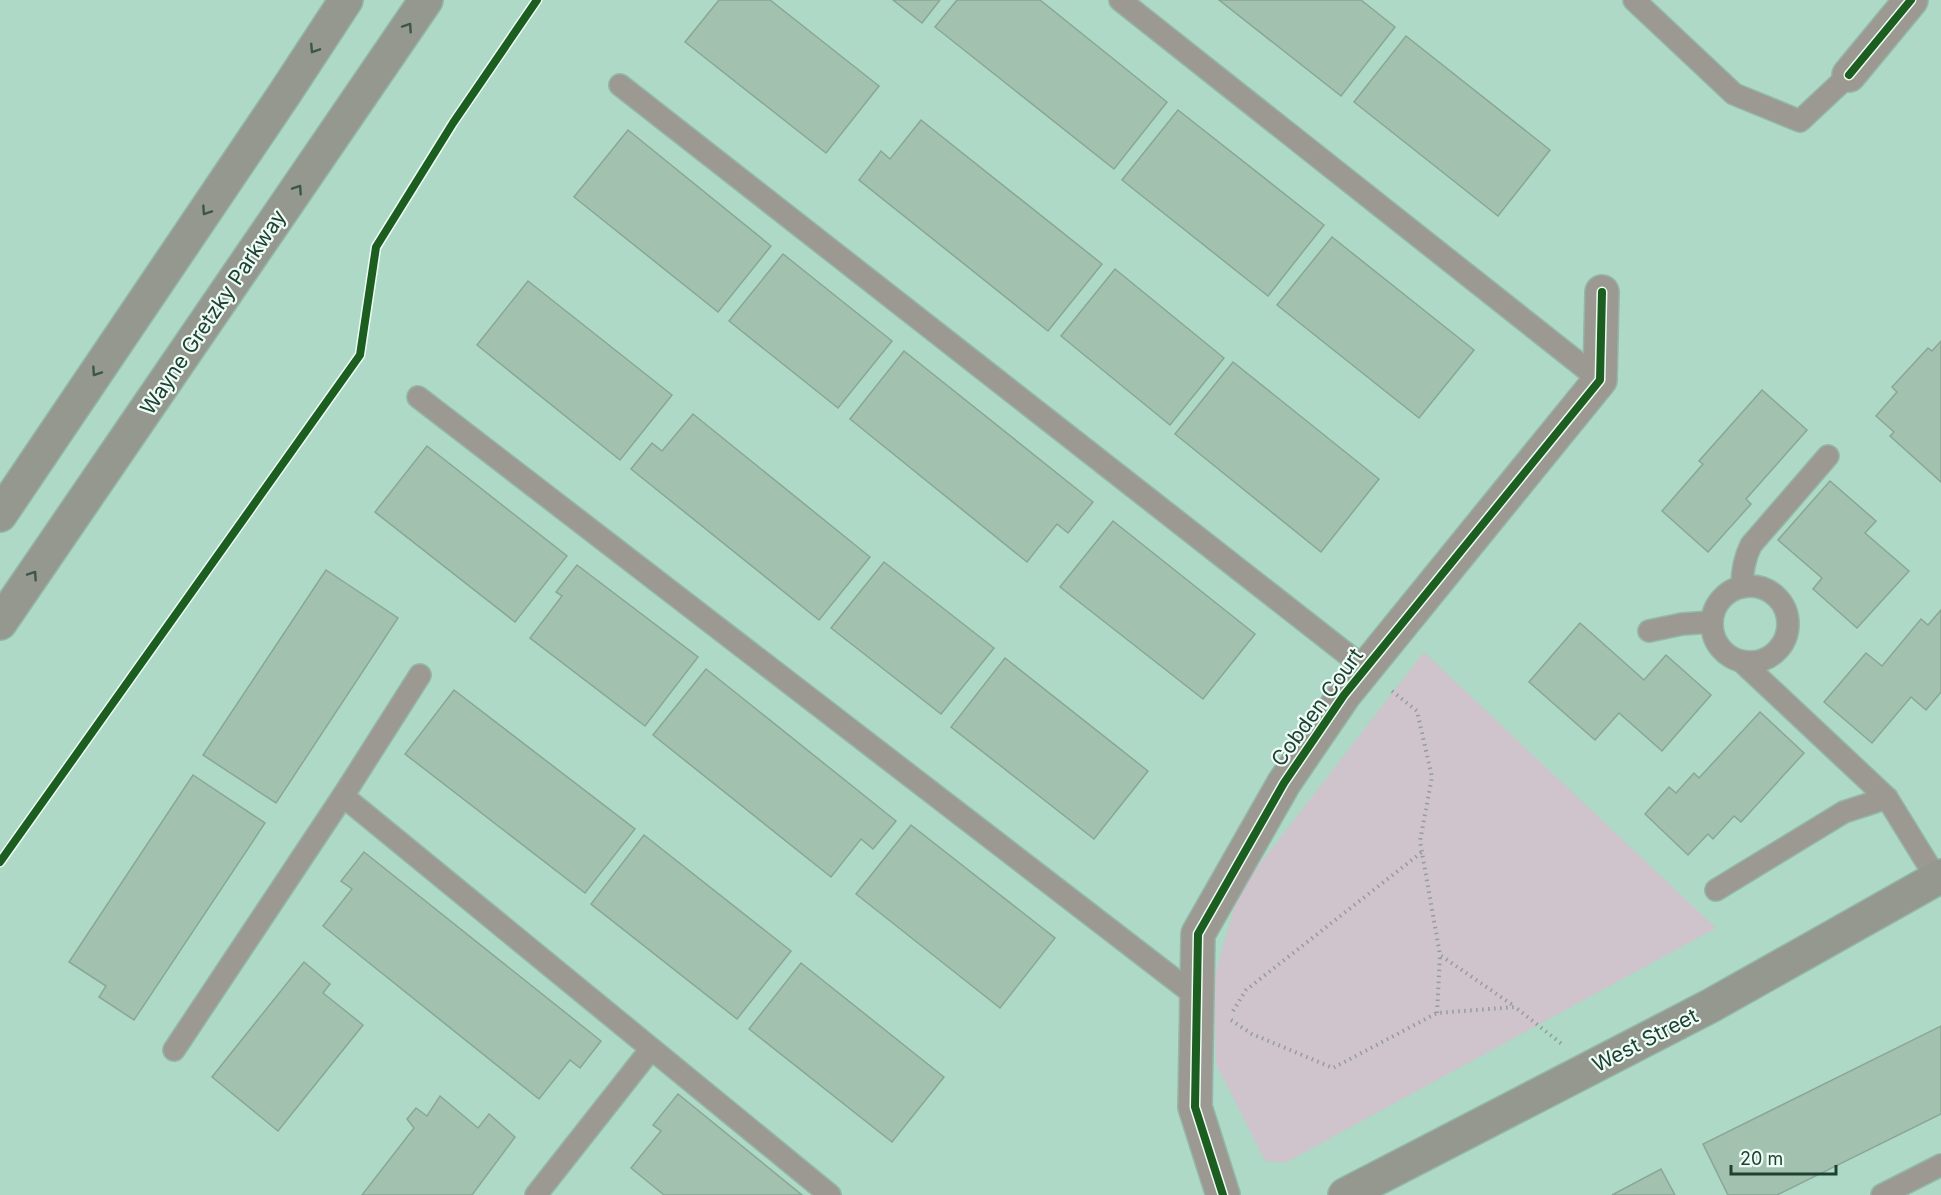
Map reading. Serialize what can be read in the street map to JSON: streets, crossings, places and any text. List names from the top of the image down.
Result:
{
  "streets": {
    "main road": ["Wayne Gretzky Parkway", "West Street"],
    "street": ["Cobden Court"]
  },
  "scale_bar": "20 m"
}
